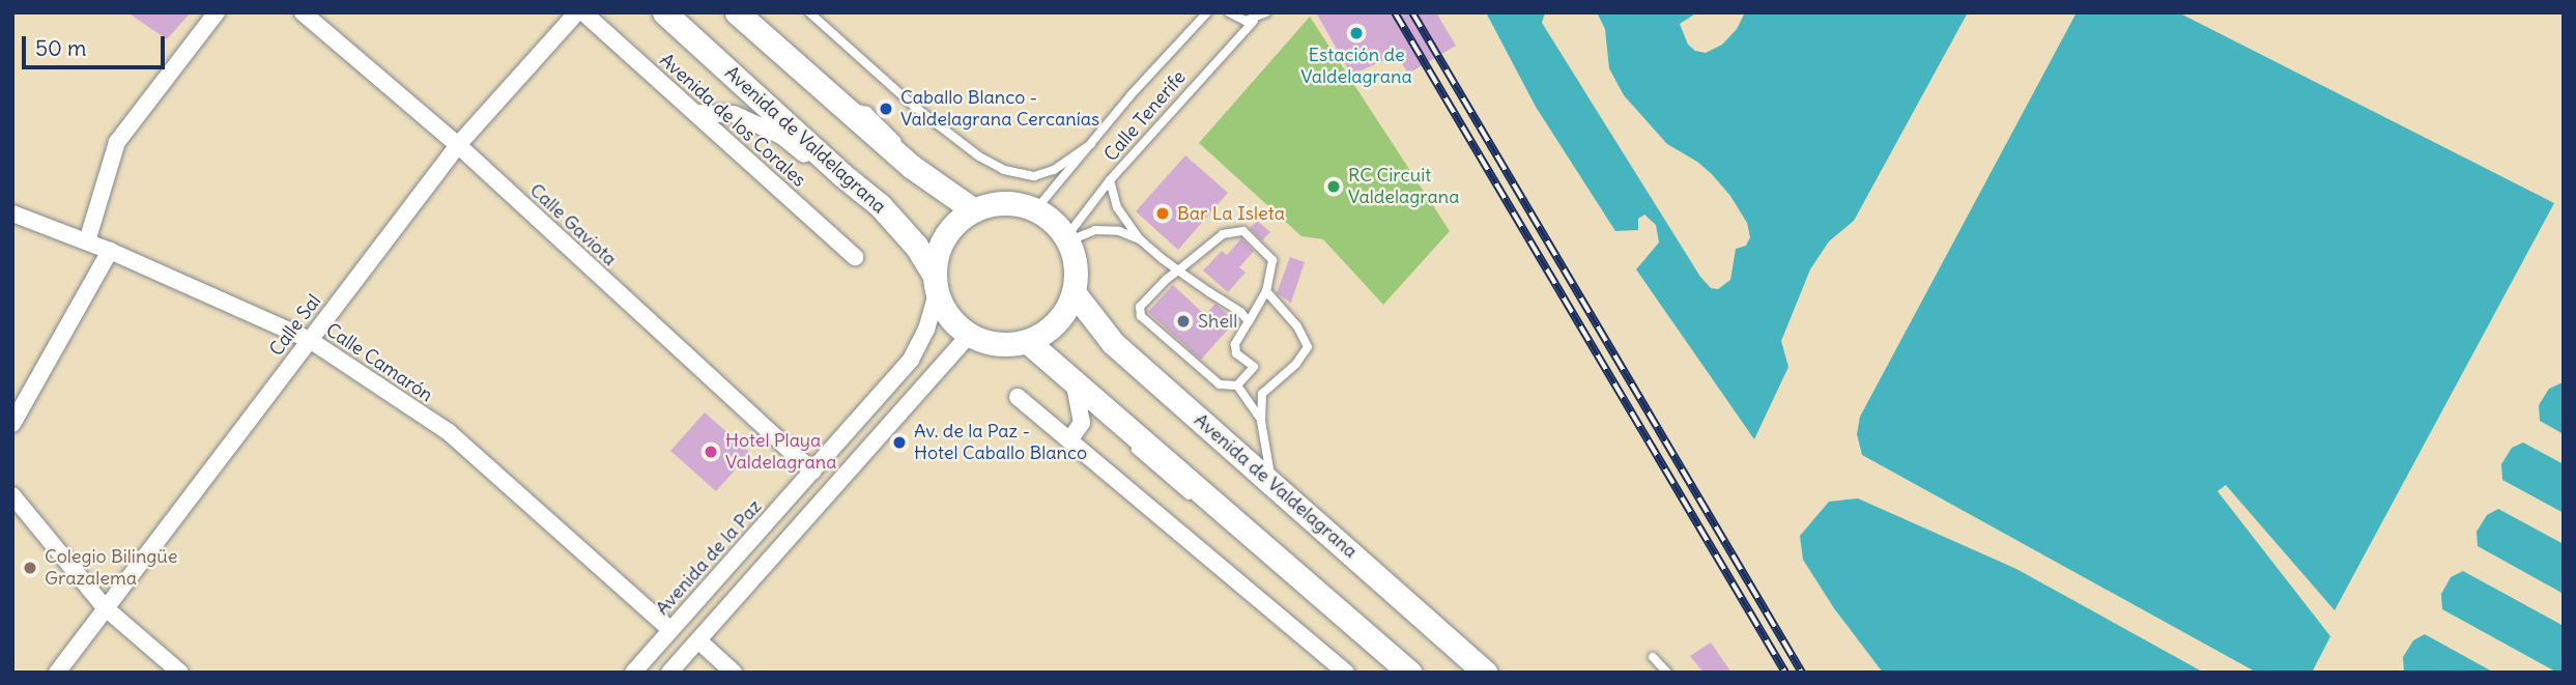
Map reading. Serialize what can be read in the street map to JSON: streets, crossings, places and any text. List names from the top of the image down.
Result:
{
  "streets": {
    "main road": ["Avenida de Valdelagrana"],
    "street": [
      "Avenida de los Corales",
      "Calle Gaviota",
      "Calle Sal",
      "Calle Camarón",
      "Avenida de la Paz"
    ],
    "lane": ["Calle Tenerife"]
  },
  "crossings": [
    ["Calle Tenerife", "Avenida de Valdelagrana"],
    ["Calle Tenerife", "Avenida de la Paz"],
    ["Avenida de Valdelagrana", "Avenida de la Paz"],
    ["Calle Gaviota", "Calle Sal"],
    ["Calle Gaviota", "Avenida de la Paz"],
    ["Calle Sal", "Calle Camarón"],
    ["Calle Camarón", "Avenida de la Paz"]
  ],
  "places": [
    "Estación de Valdelagrana",
    "Caballo Blanco - Valdelagrana Cercanías",
    "RC Circuit Valdelagrana",
    "Bar La Isleta",
    "Shell",
    "Av. de la Paz - Hotel Caballo Blanco",
    "Hotel Playa Valdelagrana",
    "Colegio Bilingüe Grazalema"
  ],
  "scale_bar": "50 m"
}
